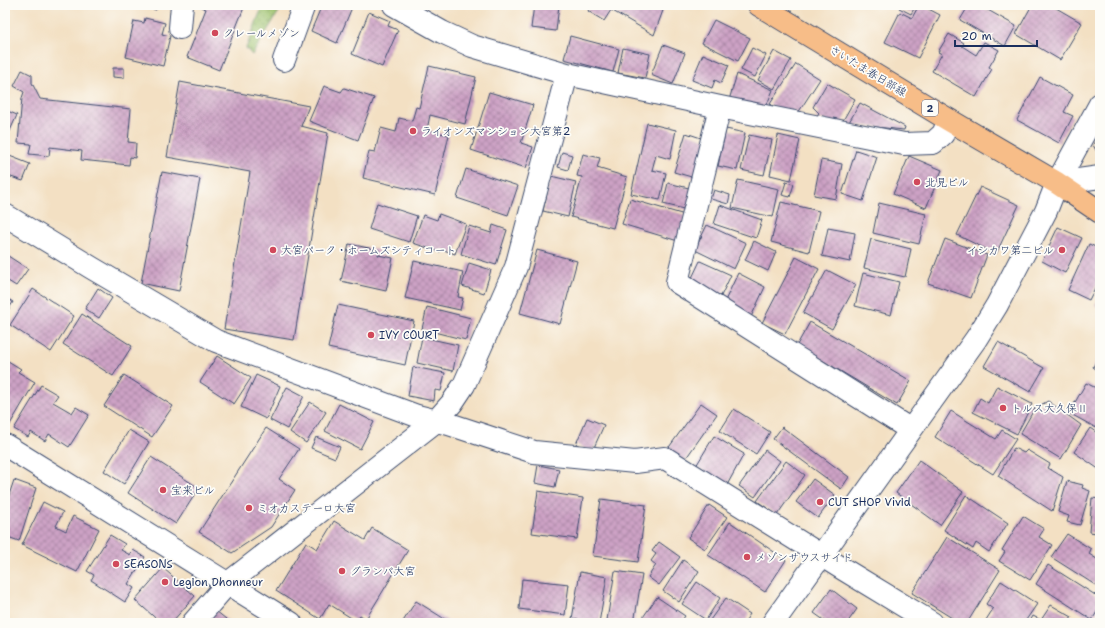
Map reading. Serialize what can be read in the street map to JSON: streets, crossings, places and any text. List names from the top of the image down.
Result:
{
  "streets": {
    "main road": ["さいたま春日部線", "2"]
  },
  "places": [
    "クレールメゾン",
    "ライオンズマンション大宮第2",
    "北見ビル",
    "大宮パーク・ホームズシティコート",
    "イシカワ第二ビル",
    "IVY COURT",
    "トルス大久保Ⅱ",
    "宝来ビル",
    "CUT SHOP Vivid",
    "ミオカステーロ大宮",
    "メゾンサウスサイド",
    "SEASONS",
    "グランパ大宮",
    "Legion Dhonneur"
  ],
  "scale_bar": "20 m"
}
